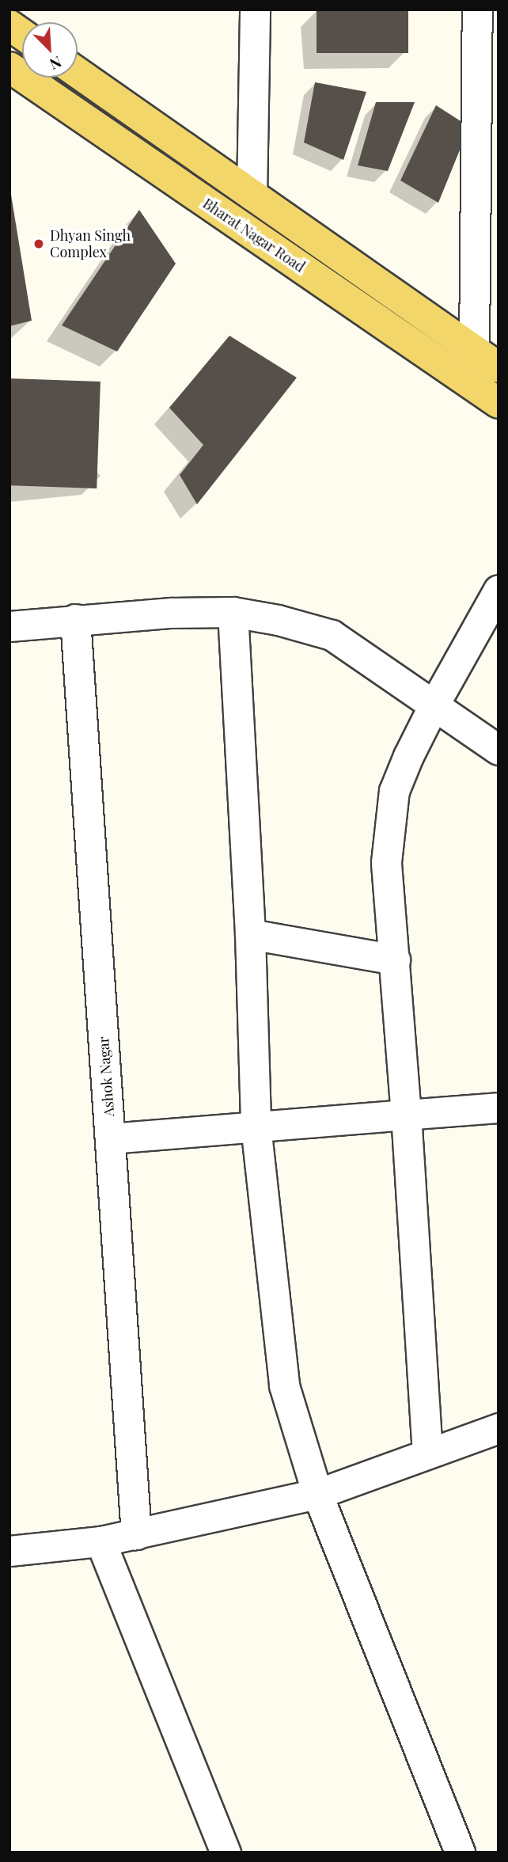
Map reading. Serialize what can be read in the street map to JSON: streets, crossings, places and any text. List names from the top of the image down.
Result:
{
  "streets": {
    "main road": ["Bharat Nagar Road"],
    "street": ["Ashok Nagar"]
  },
  "places": ["Dhyan Singh Complex"],
  "north": "bottom right"
}
